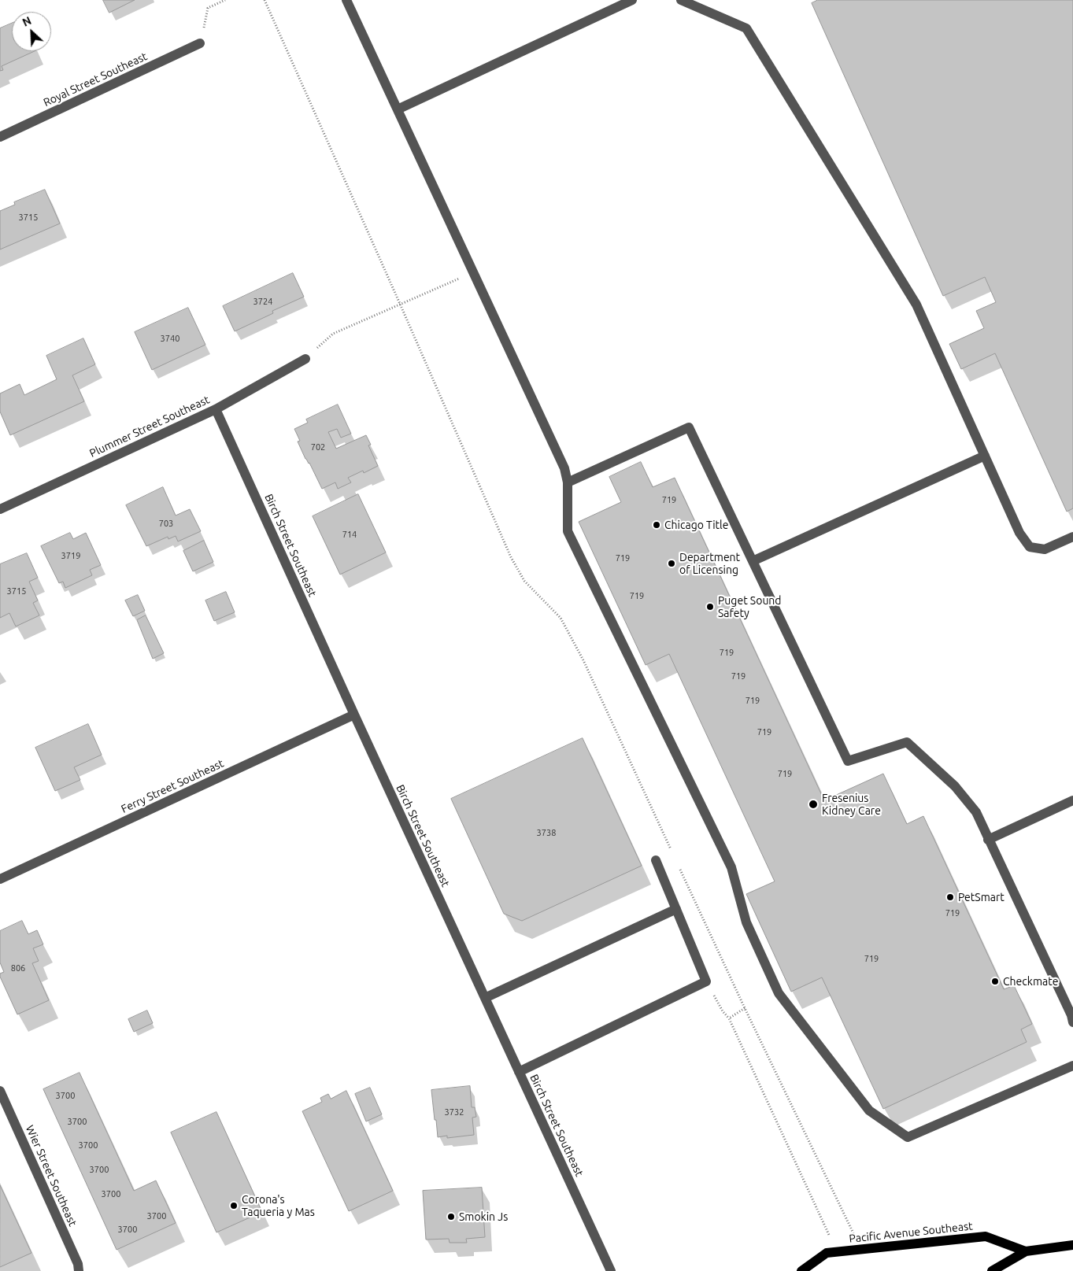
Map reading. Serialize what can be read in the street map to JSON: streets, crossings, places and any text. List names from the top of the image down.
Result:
{
  "streets": {
    "main road": ["Pacific Avenue Southeast"],
    "street": [
      "Royal Street Southeast",
      "Plummer Street Southeast",
      "Birch Street Southeast",
      "Ferry Street Southeast",
      "Wier Street Southeast"
    ]
  },
  "crossings": [
    ["Plummer Street Southeast", "Birch Street Southeast"],
    ["Birch Street Southeast", "Ferry Street Southeast"]
  ],
  "places": [
    "Chicago Title",
    "Department of Licensing",
    "Puget Sound Safety",
    "Fresenius Kidney Care",
    "PetSmart",
    "Checkmate",
    "Corona's Taqueria y Mas",
    "Smokin Js"
  ],
  "house_numbers": [
    "3715",
    "3724",
    "3740",
    "702",
    "719",
    "703",
    "714",
    "3719",
    "719",
    "3715",
    "719",
    "719",
    "719",
    "719",
    "719",
    "719",
    "3738",
    "719",
    "719",
    "806",
    "3700",
    "3732",
    "3700",
    "3700",
    "3700",
    "3700",
    "3700",
    "3700"
  ],
  "north": "top left"
}
